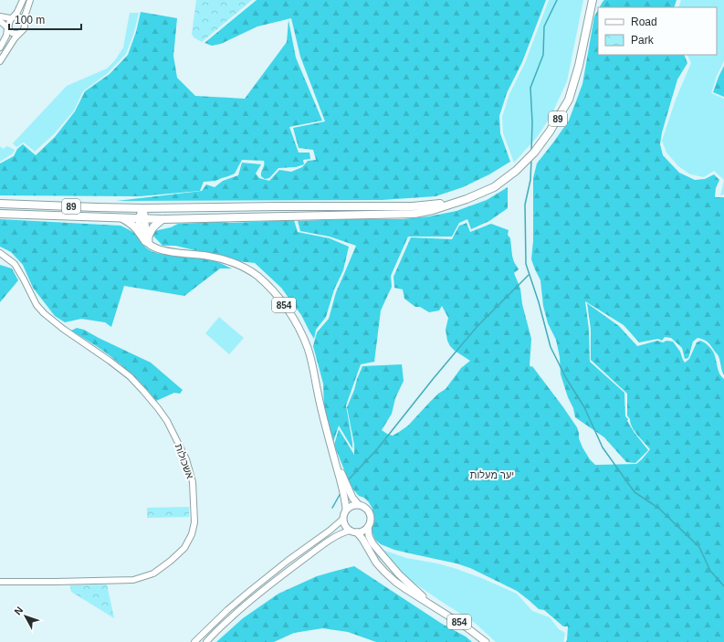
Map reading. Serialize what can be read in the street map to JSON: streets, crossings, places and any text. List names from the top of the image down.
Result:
{
  "streets": {
    "highway": ["89"],
    "main road": ["854"],
    "street": ["אשכולות"]
  },
  "parks": ["יער מעלות"],
  "legend": ["Road", "Park"],
  "scale_bar": "100 m",
  "north": "top left"
}
